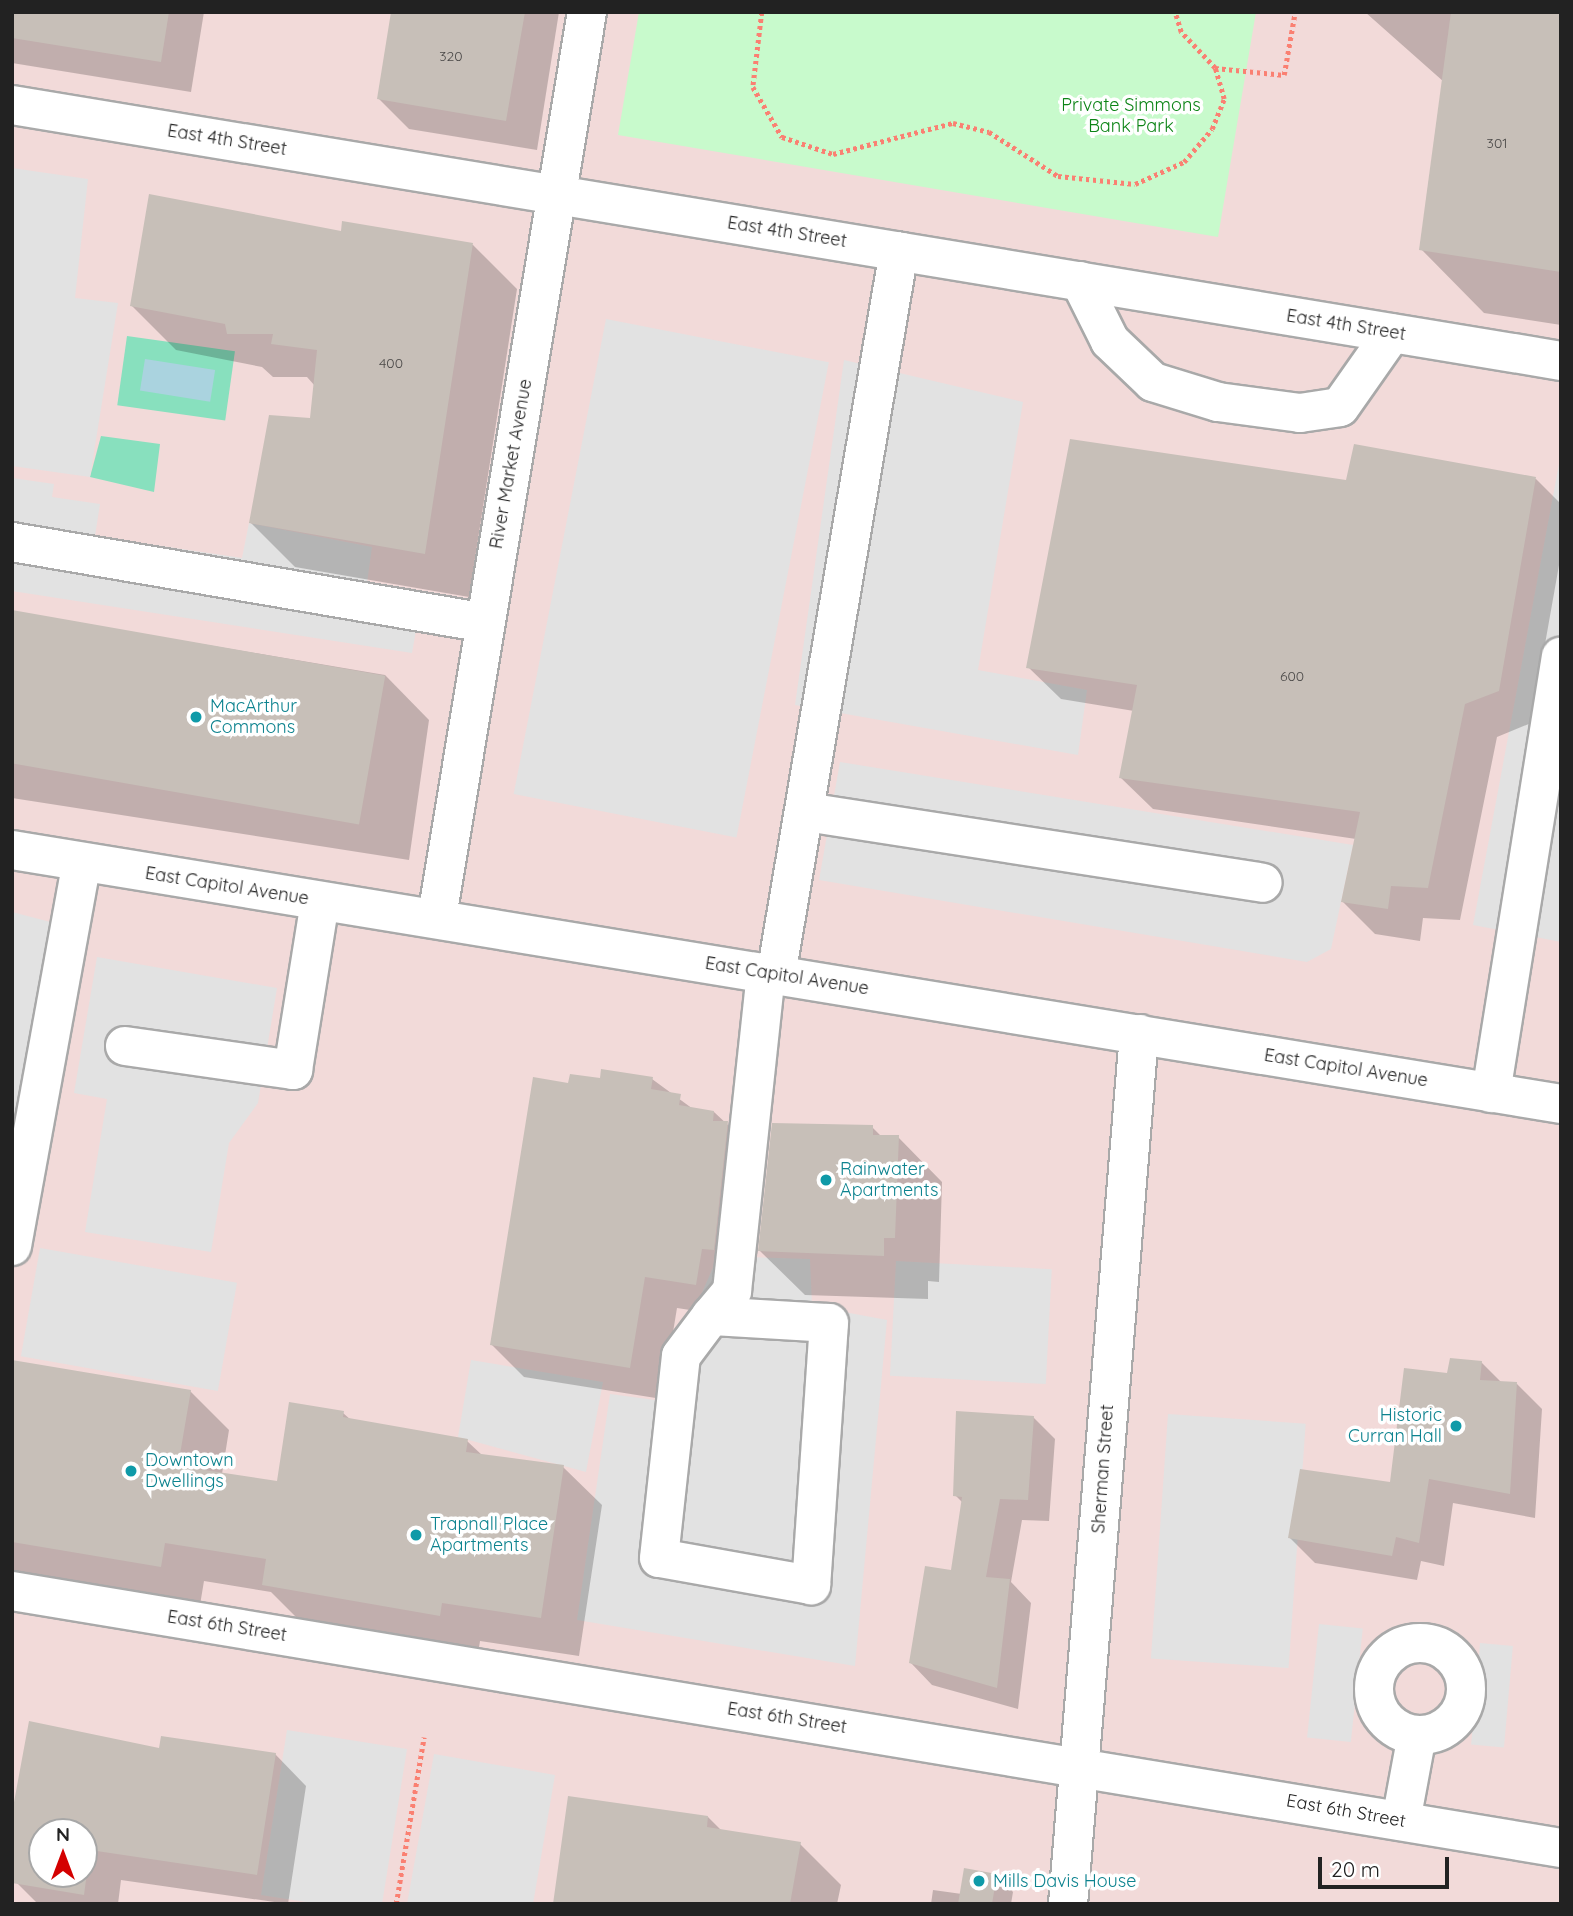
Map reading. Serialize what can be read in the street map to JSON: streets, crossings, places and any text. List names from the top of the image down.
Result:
{
  "streets": {
    "street": [
      "East 4th Street",
      "River Market Avenue",
      "East Capitol Avenue",
      "Sherman Street",
      "East 6th Street"
    ]
  },
  "crossings": [
    ["East 4th Street", "River Market Avenue"],
    ["River Market Avenue", "East Capitol Avenue"],
    ["East Capitol Avenue", "Sherman Street"],
    ["Sherman Street", "East 6th Street"]
  ],
  "parks": ["Private Simmons Bank Park"],
  "places": [
    "MacArthur Commons",
    "Rainwater Apartments",
    "Historic Curran Hall",
    "Downtown Dwellings",
    "Trapnall Place Apartments",
    "Mills Davis House"
  ],
  "house_numbers": [
    "320",
    "301",
    "400",
    "600"
  ],
  "scale_bar": "20 m",
  "north": "top"
}
